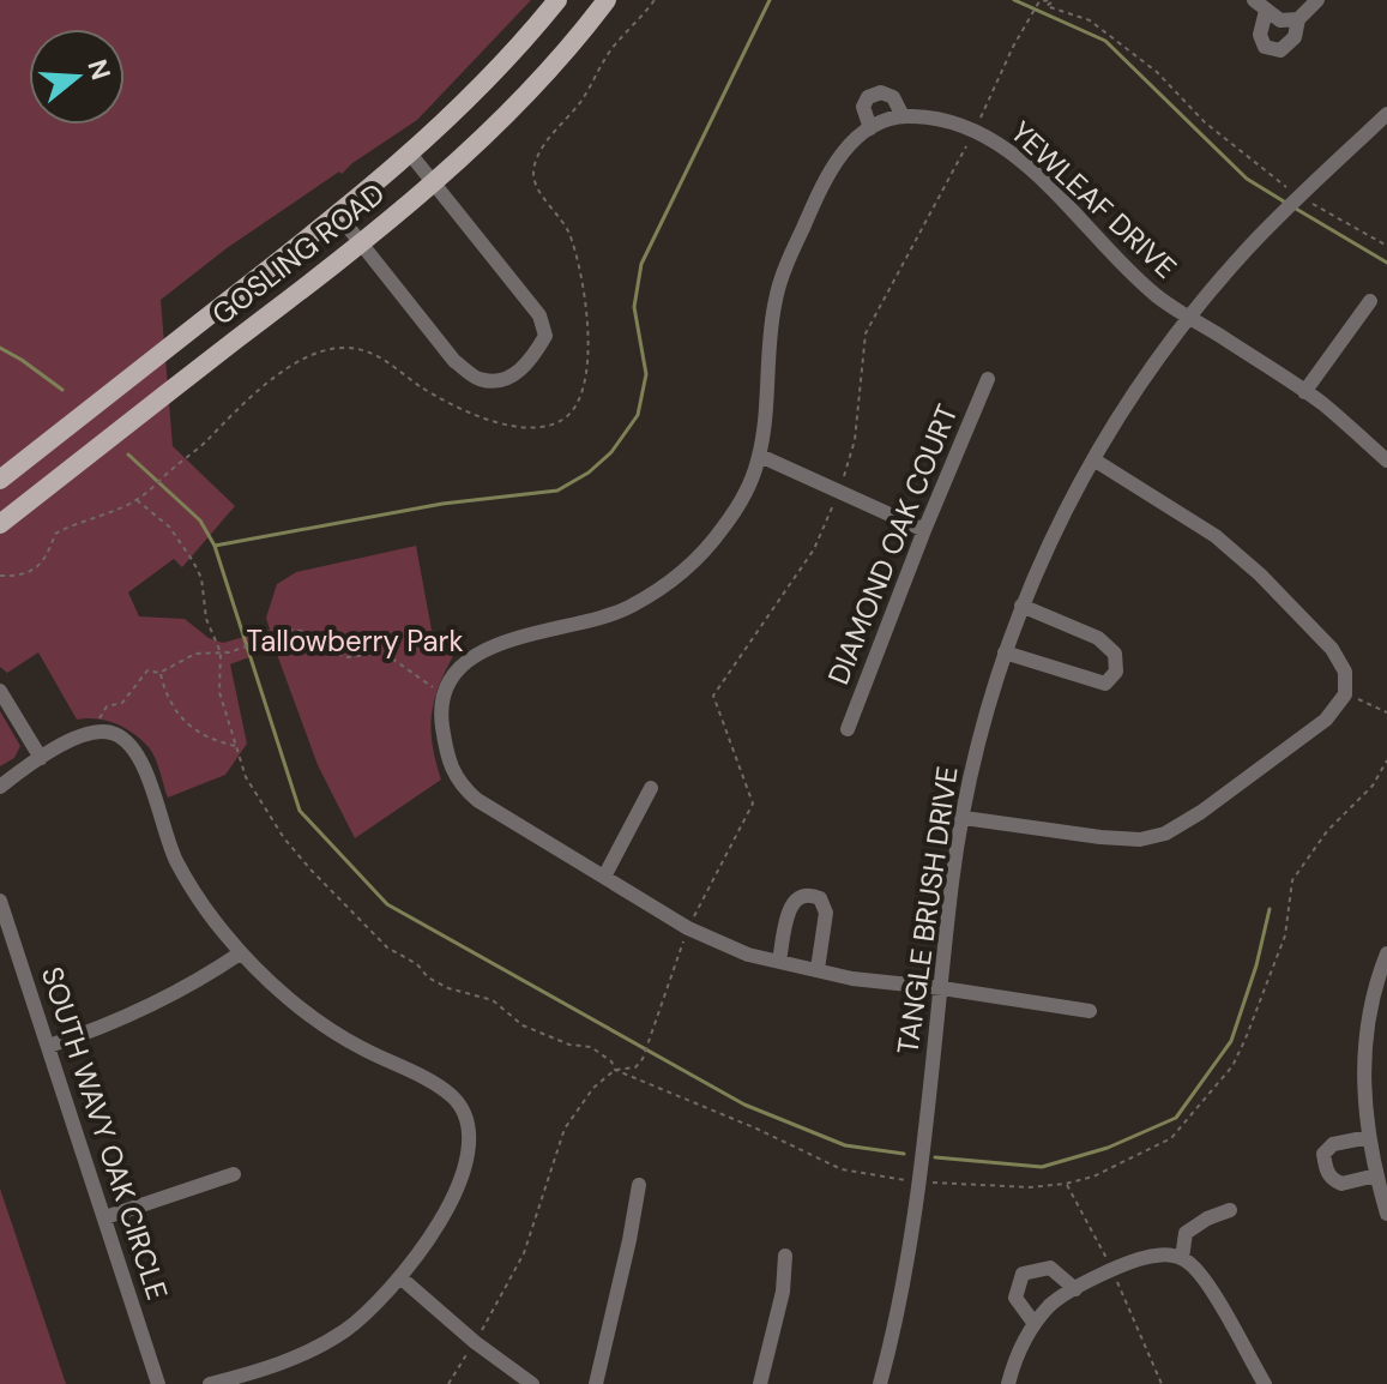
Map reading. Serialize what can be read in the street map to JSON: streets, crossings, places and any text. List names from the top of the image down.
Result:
{
  "streets": {
    "main road": ["GOSLING ROAD"],
    "street": [
      "YEWLEAF DRIVE",
      "DIAMOND OAK COURT",
      "TANGLE BRUSH DRIVE",
      "SOUTH WAVY OAK CIRCLE"
    ]
  },
  "crossings": [
    ["YEWLEAF DRIVE", "TANGLE BRUSH DRIVE"]
  ],
  "parks": ["Tallowberry Park"],
  "north": "right"
}
